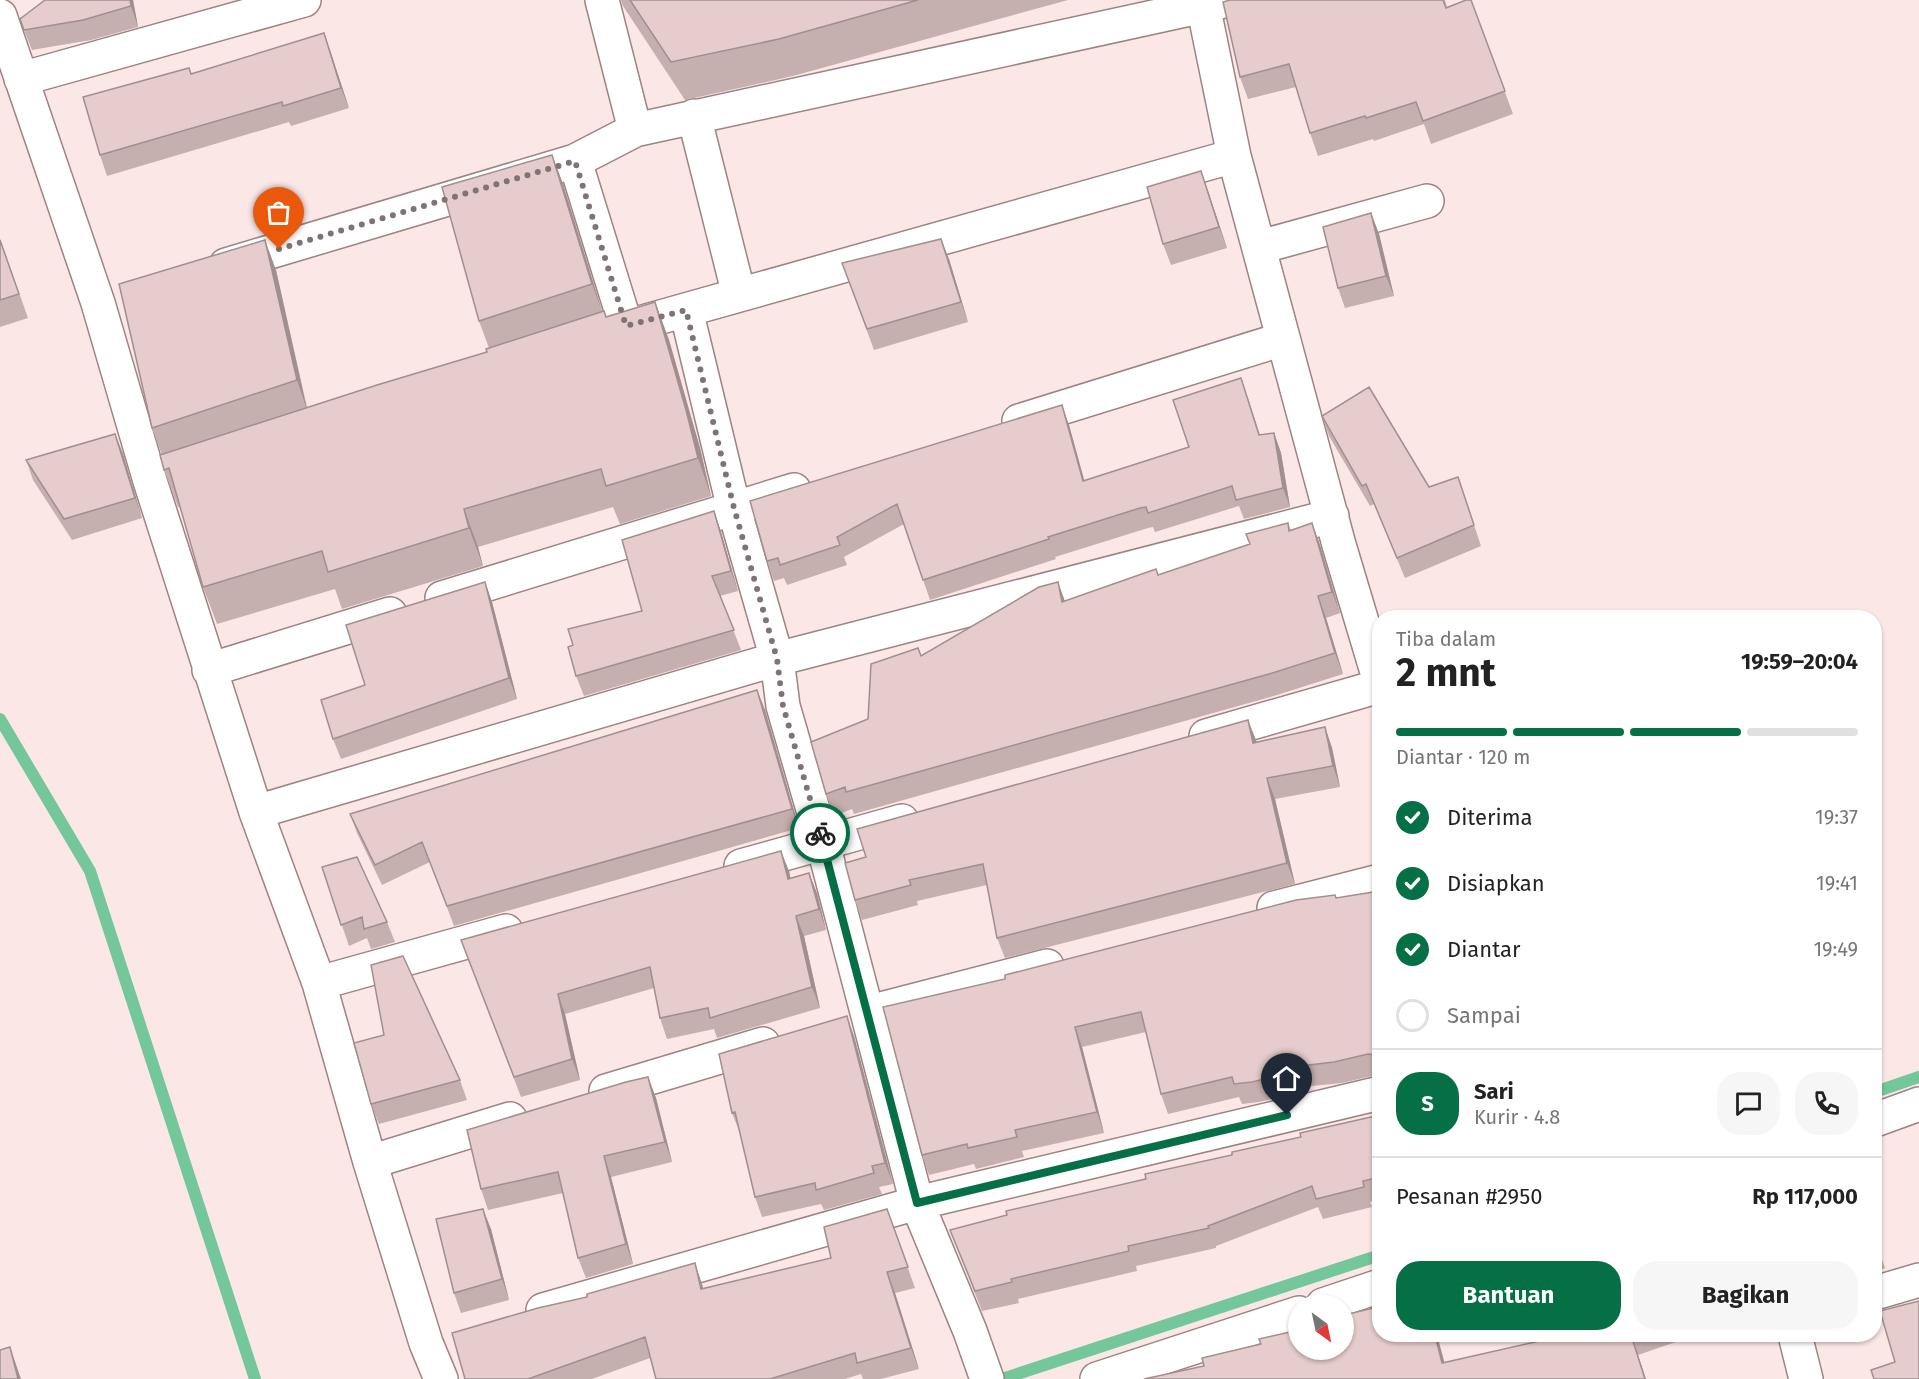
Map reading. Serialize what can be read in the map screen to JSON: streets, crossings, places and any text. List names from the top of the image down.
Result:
{
  "north": "bottom right",
  "page": {
    "heading": ["2 mnt", "Tiba dalam", "19:59–20:04"],
    "panel": [
      "Sari",
      "Kurir · 4.8",
      "Pesanan #2950",
      "Rp 117,000"
    ],
    "bar": "Diantar · 120 m",
    "list": [
      ["Diterima", "19:37"],
      ["Disiapkan", "19:41"],
      ["Diantar", "19:49"],
      "Sampai"
    ],
    "round": "S",
    "buttons": ["Bantuan", "Bagikan"]
  }
}
